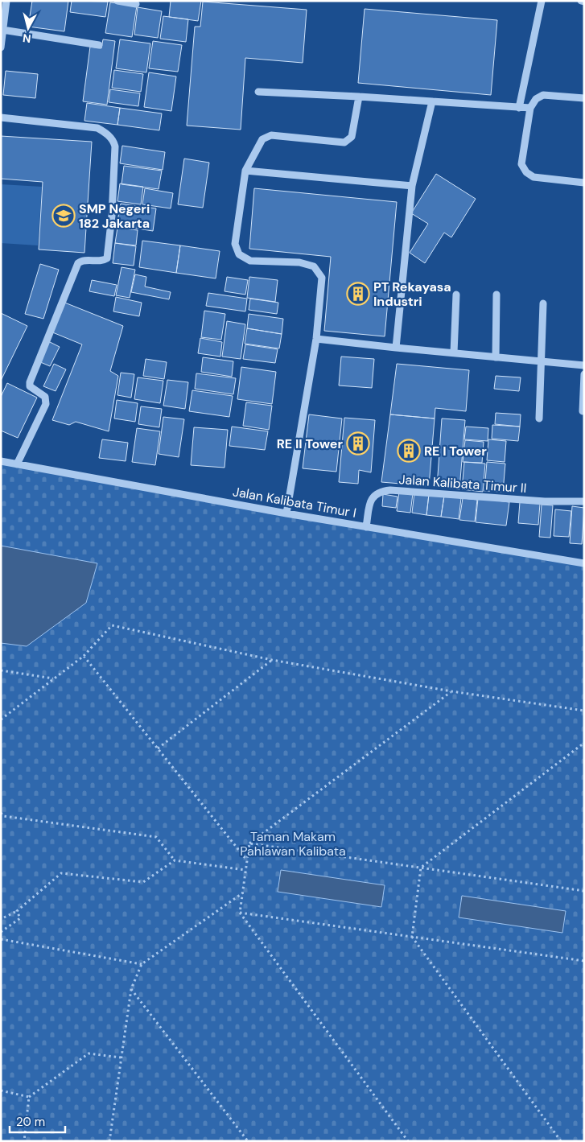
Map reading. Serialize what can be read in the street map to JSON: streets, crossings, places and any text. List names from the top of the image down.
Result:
{
  "streets": {
    "street": ["Jalan Kalibata Timur II", "Jalan Kalibata Timur I"]
  },
  "crossings": [
    ["Jalan Kalibata Timur II", "Jalan Kalibata Timur I"]
  ],
  "parks": ["Taman Makam Pahlawan Kalibata"],
  "places": {
    "school or university": ["SMP Negeri 182 Jakarta"],
    "building": ["PT Rekayasa Industri", "RE II Tower", "RE I Tower"]
  },
  "scale_bar": "20 m",
  "north": "bottom"
}
